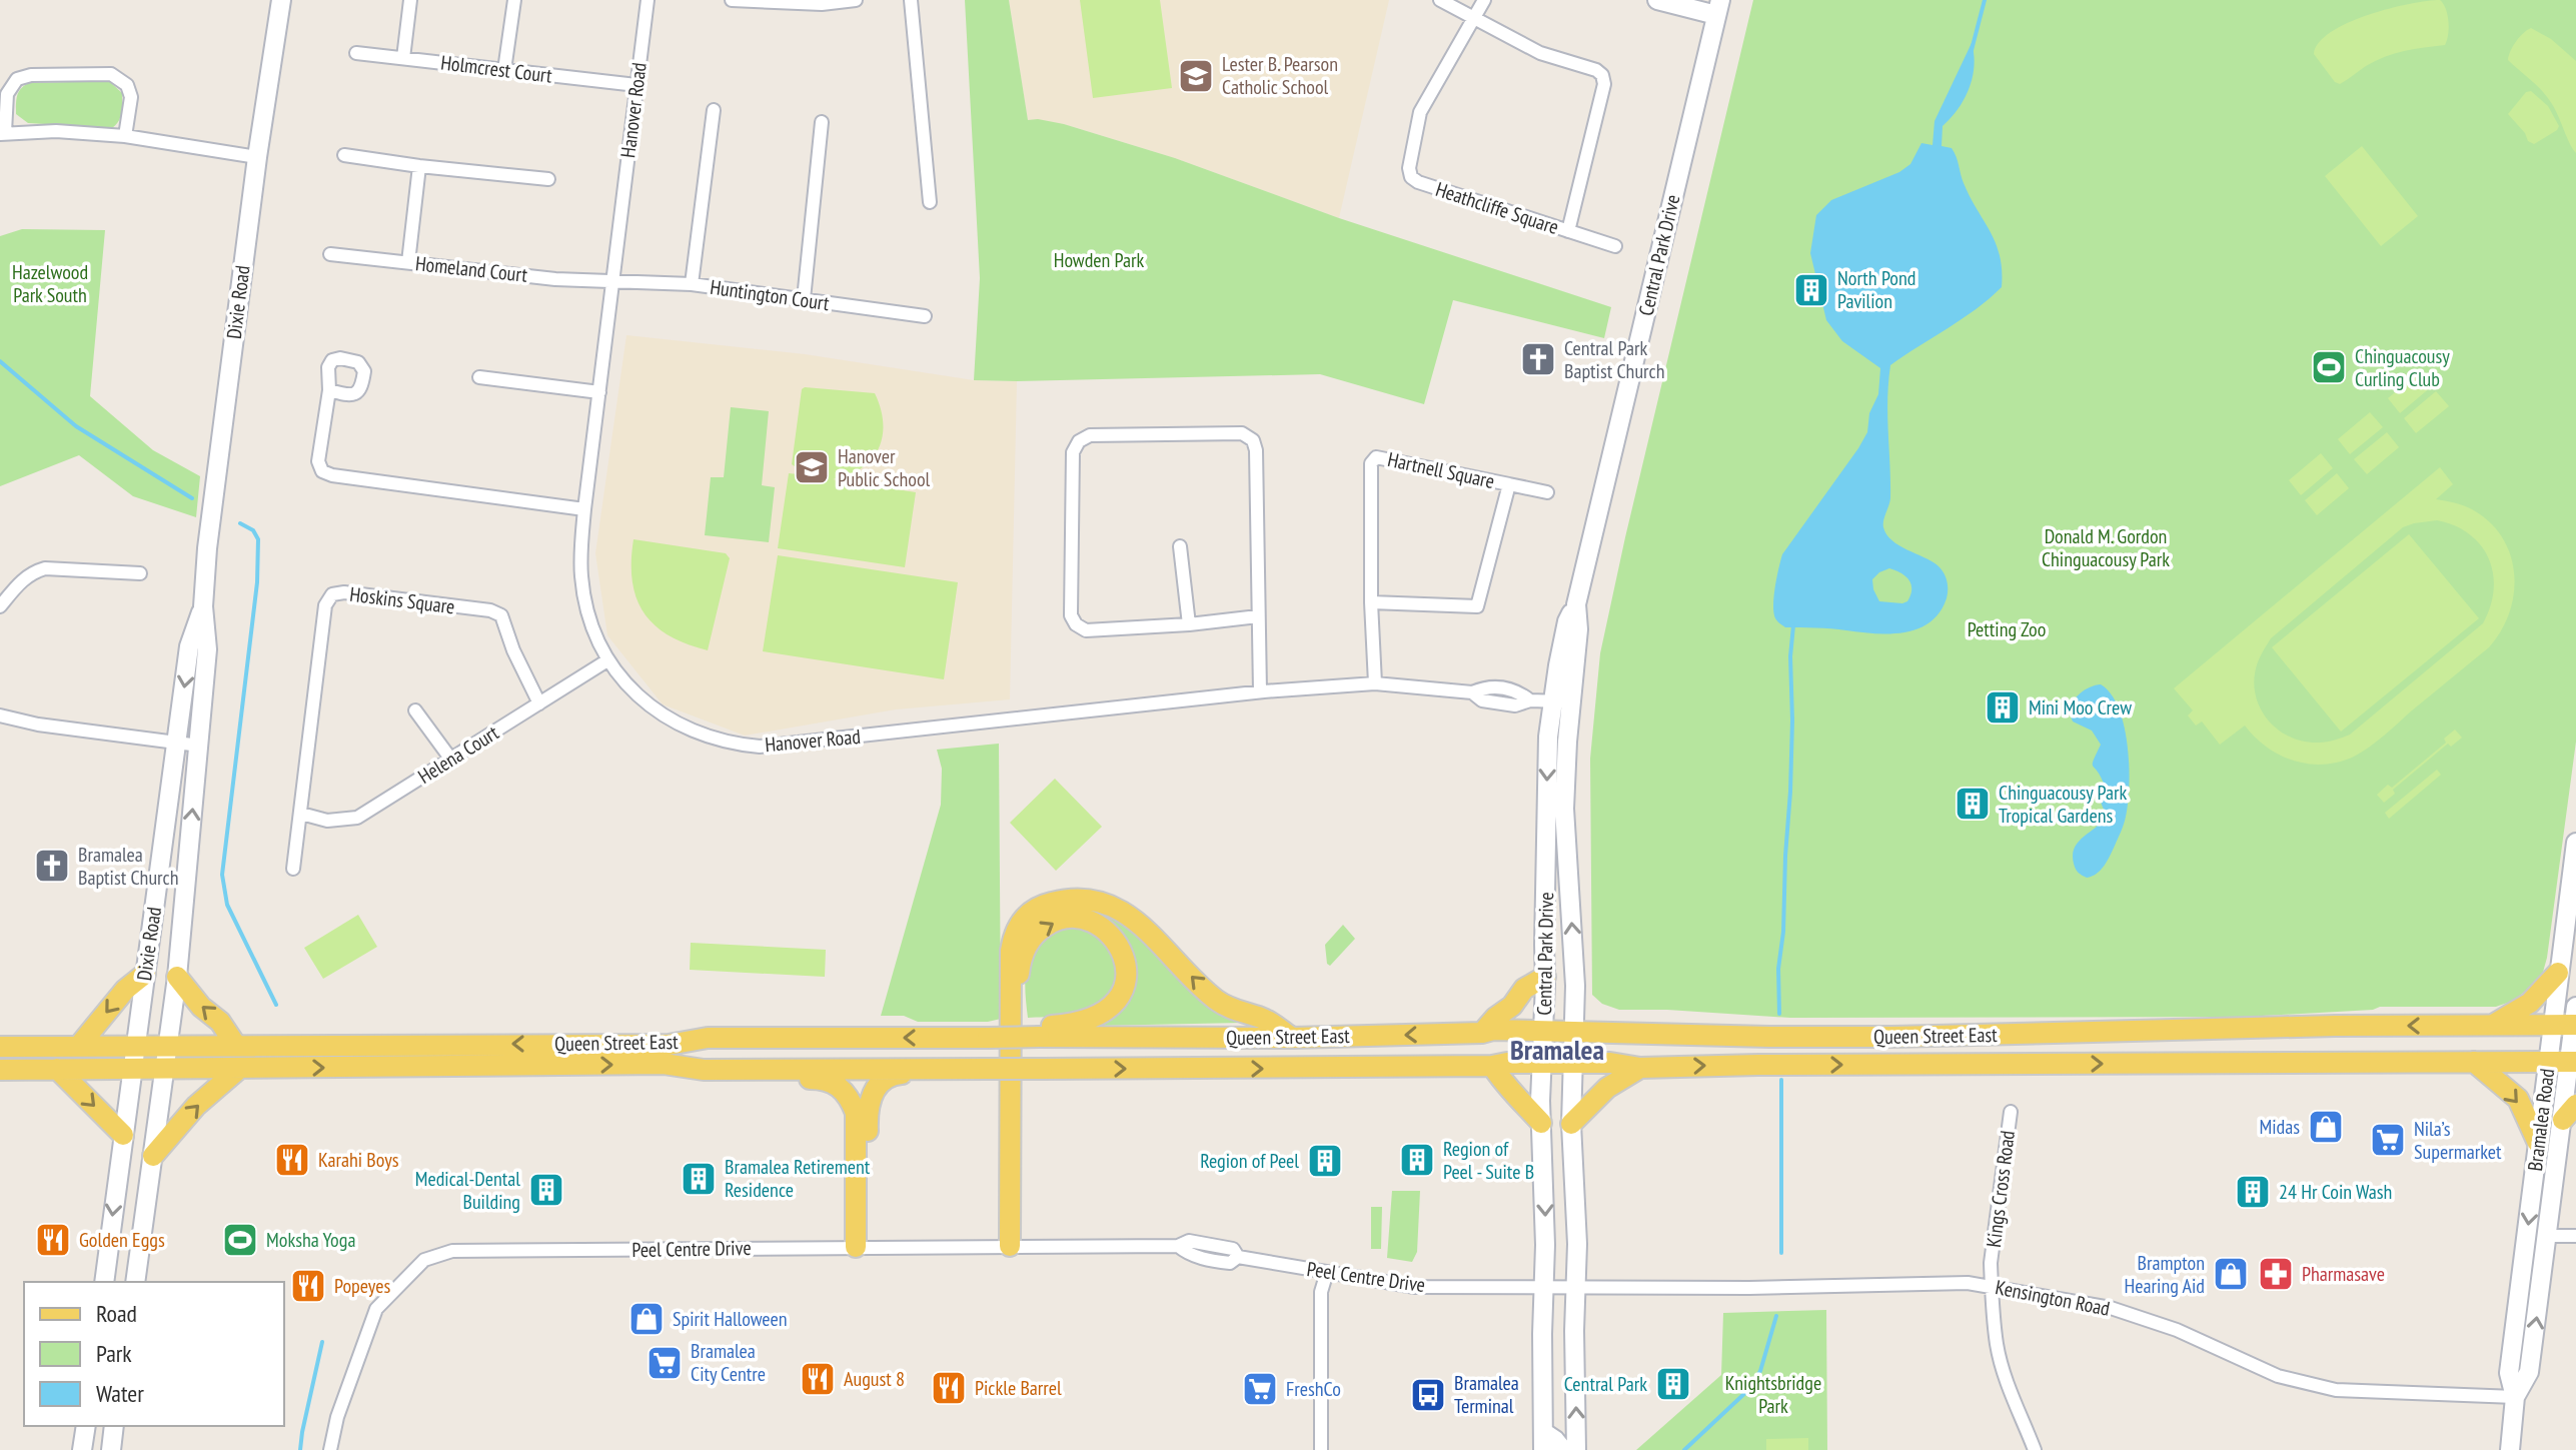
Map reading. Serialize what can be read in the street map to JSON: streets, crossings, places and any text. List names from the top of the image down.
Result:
{
  "streets": {
    "main road": [
      "Central Park Drive",
      "Dixie Road",
      "Queen Street East",
      "Bramalea Road"
    ],
    "street": [
      "Holmcrest Court",
      "Hanover Road",
      "Heathcliffe Square",
      "Homeland Court",
      "Huntington Court",
      "Hartnell Square",
      "Hoskins Square",
      "Helena Court",
      "Kings Cross Road",
      "Peel Centre Drive",
      "Kensington Road"
    ]
  },
  "crossings": [
    ["Holmcrest Court", "Hanover Road"],
    ["Hanover Road", "Central Park Drive"],
    ["Hanover Road", "Homeland Court"],
    ["Hanover Road", "Huntington Court"],
    ["Hanover Road", "Hartnell Square"],
    ["Hanover Road", "Helena Court"],
    ["Central Park Drive", "Queen Street East"],
    ["Central Park Drive", "Peel Centre Drive"],
    ["Central Park Drive", "Kensington Road"],
    ["Homeland Court", "Huntington Court"],
    ["Dixie Road", "Queen Street East"],
    ["Hoskins Square", "Helena Court"],
    ["Queen Street East", "Bramalea Road"],
    ["Bramalea Road", "Kensington Road"],
    ["Kings Cross Road", "Kensington Road"],
    ["Peel Centre Drive", "Kensington Road"]
  ],
  "districts": ["Bramalea"],
  "parks": [
    "Howden Park",
    "Hazelwood Park South",
    "Donald M. Gordon Chinguacousy Park",
    "Petting Zoo",
    "Knightsbridge Park"
  ],
  "places": {
    "school or university": ["Lester B. Pearson Catholic School", "Hanover Public School"],
    "building": [
      "North Pond Pavilion",
      "Mini Moo Crew",
      "Chinguacousy Park Tropical Gardens",
      "Region of Peel - Suite B",
      "Region of Peel",
      "Bramalea Retirement Residence",
      "Medical-Dental Building",
      "24 Hr Coin Wash",
      "Central Park"
    ],
    "church": ["Central Park Baptist Church", "Bramalea Baptist Church"],
    "sports": ["Chinguacousy Curling Club", "Moksha Yoga"],
    "shop": ["Midas", "Brampton Hearing Aid", "Spirit Halloween"],
    "supermarket": ["Nila’s Supermarket", "Bramalea City Centre", "FreshCo"],
    "restaurant": [
      "Karahi Boys",
      "Golden Eggs",
      "Popeyes",
      "August 8",
      "Pickle Barrel"
    ],
    "pharmacy": ["Pharmasave"],
    "bus stop": ["Bramalea Terminal"]
  },
  "legend": ["Road", "Park", "Water"]
}
